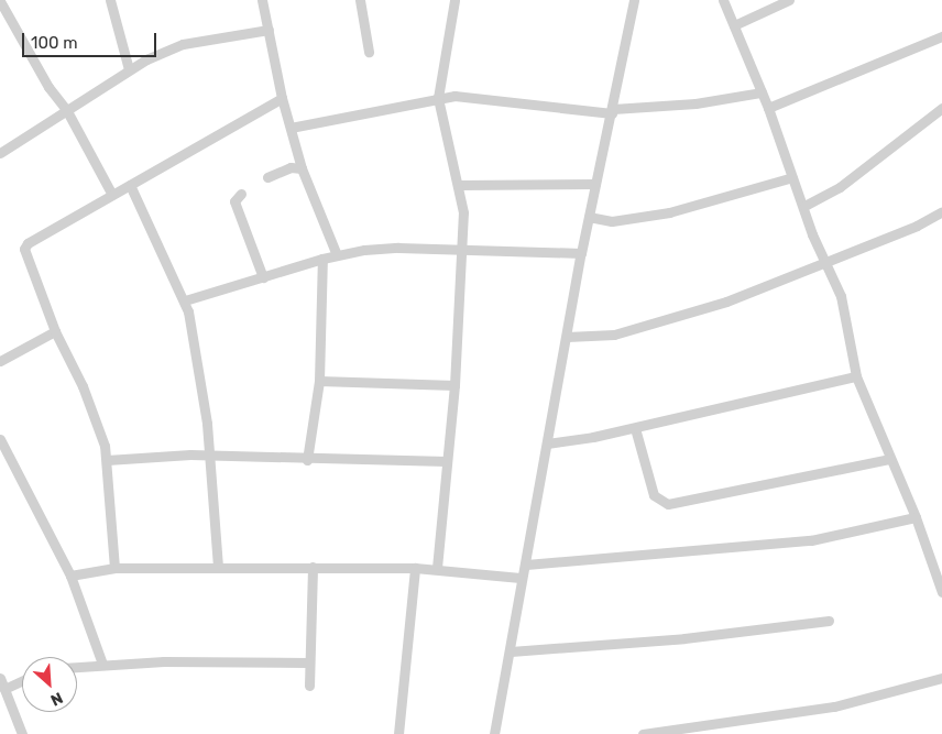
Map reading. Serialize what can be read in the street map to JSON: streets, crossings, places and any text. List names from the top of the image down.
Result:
{
  "scale_bar": "100 m",
  "north": "bottom right"
}
